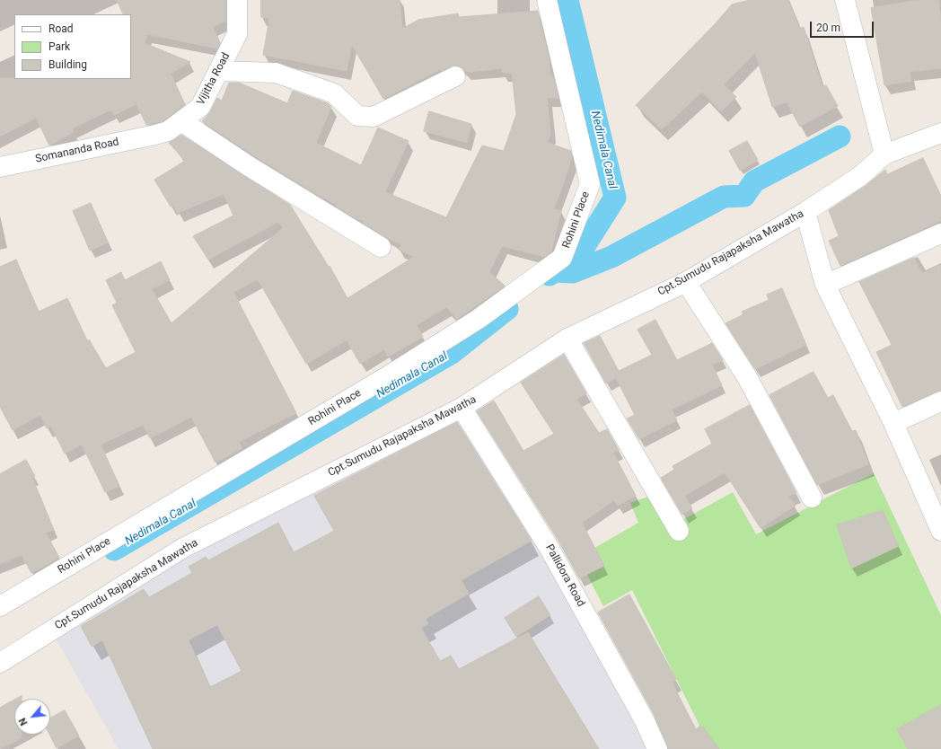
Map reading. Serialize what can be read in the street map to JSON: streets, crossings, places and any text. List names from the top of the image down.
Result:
{
  "streets": {
    "street": [
      "Vijitha Road",
      "Somananda Road",
      "Rohini Place",
      "Cpt.Sumudu Rajapaksha Mawatha",
      "Pallidora Road"
    ]
  },
  "crossings": [
    ["Vijitha Road", "Somananda Road"],
    ["Cpt.Sumudu Rajapaksha Mawatha", "Pallidora Road"]
  ],
  "water": ["Nedimala Canal"],
  "legend": ["Road", "Park", "Building"],
  "scale_bar": "20 m",
  "north": "bottom left"
}
